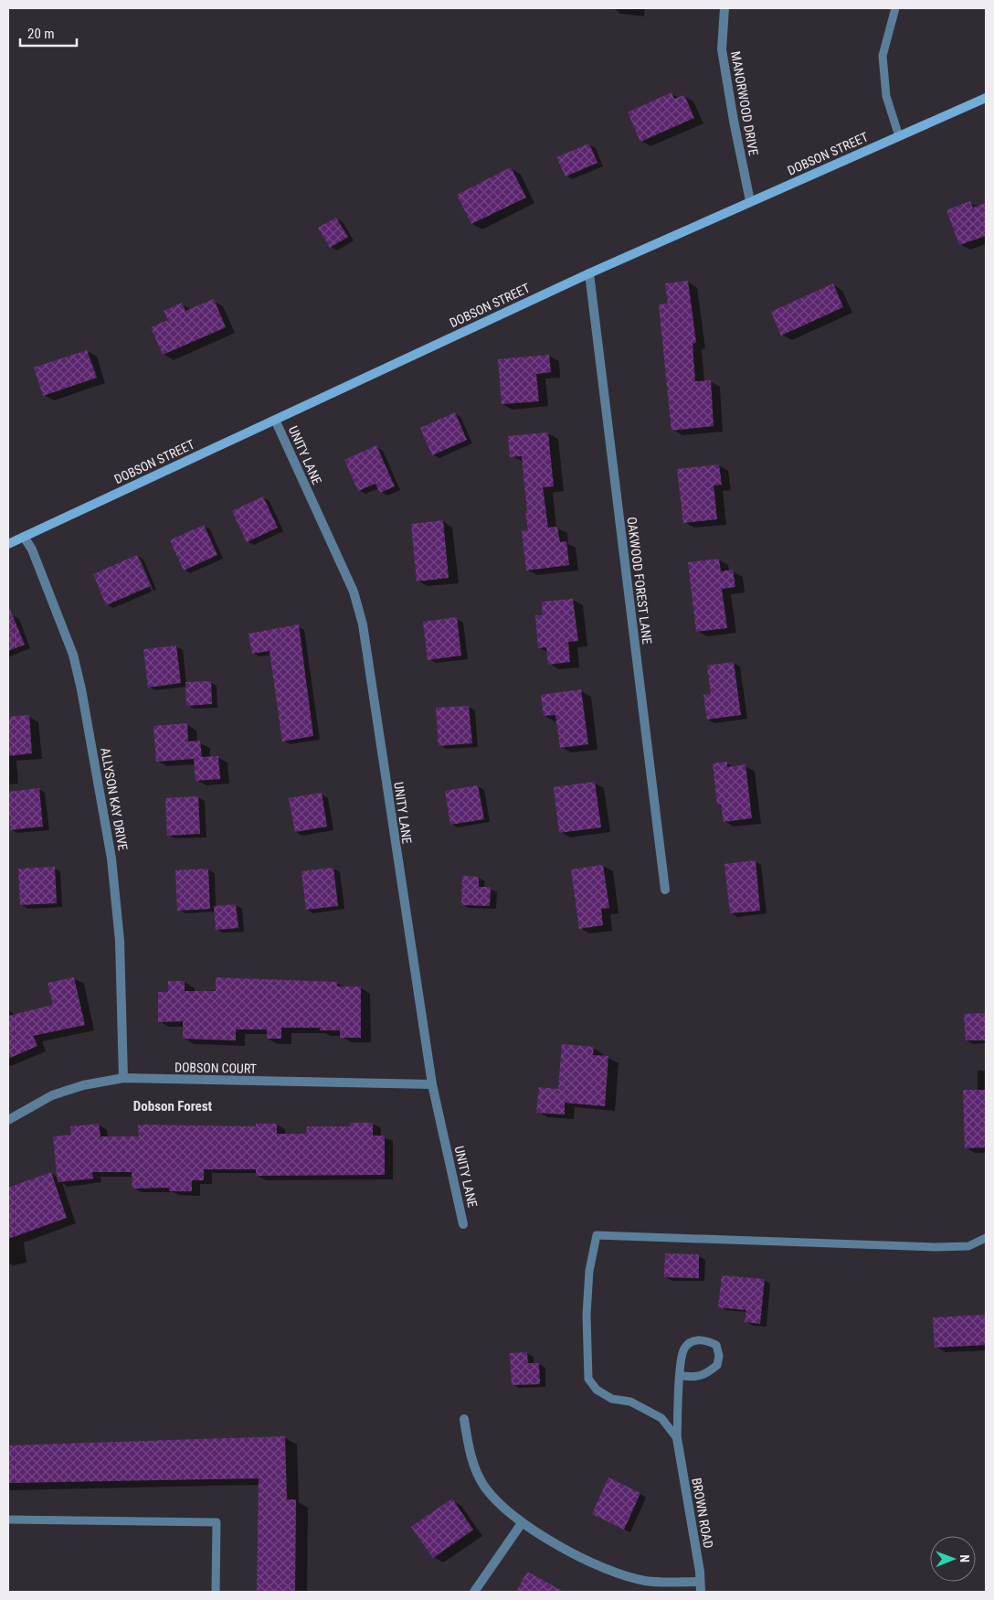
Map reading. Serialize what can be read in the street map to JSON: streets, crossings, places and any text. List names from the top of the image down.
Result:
{
  "streets": {
    "street": [
      "MANORWOOD DRIVE",
      "DOBSON STREET",
      "UNITY LANE",
      "OAKWOOD FOREST LANE",
      "ALLYSON KAY DRIVE",
      "DOBSON COURT",
      "BROWN ROAD"
    ]
  },
  "crossings": [
    ["MANORWOOD DRIVE", "DOBSON STREET"],
    ["DOBSON STREET", "UNITY LANE"],
    ["DOBSON STREET", "OAKWOOD FOREST LANE"],
    ["DOBSON STREET", "ALLYSON KAY DRIVE"],
    ["UNITY LANE", "DOBSON COURT"],
    ["ALLYSON KAY DRIVE", "DOBSON COURT"]
  ],
  "districts": ["Dobson Forest"],
  "scale_bar": "20 m",
  "north": "right"
}
